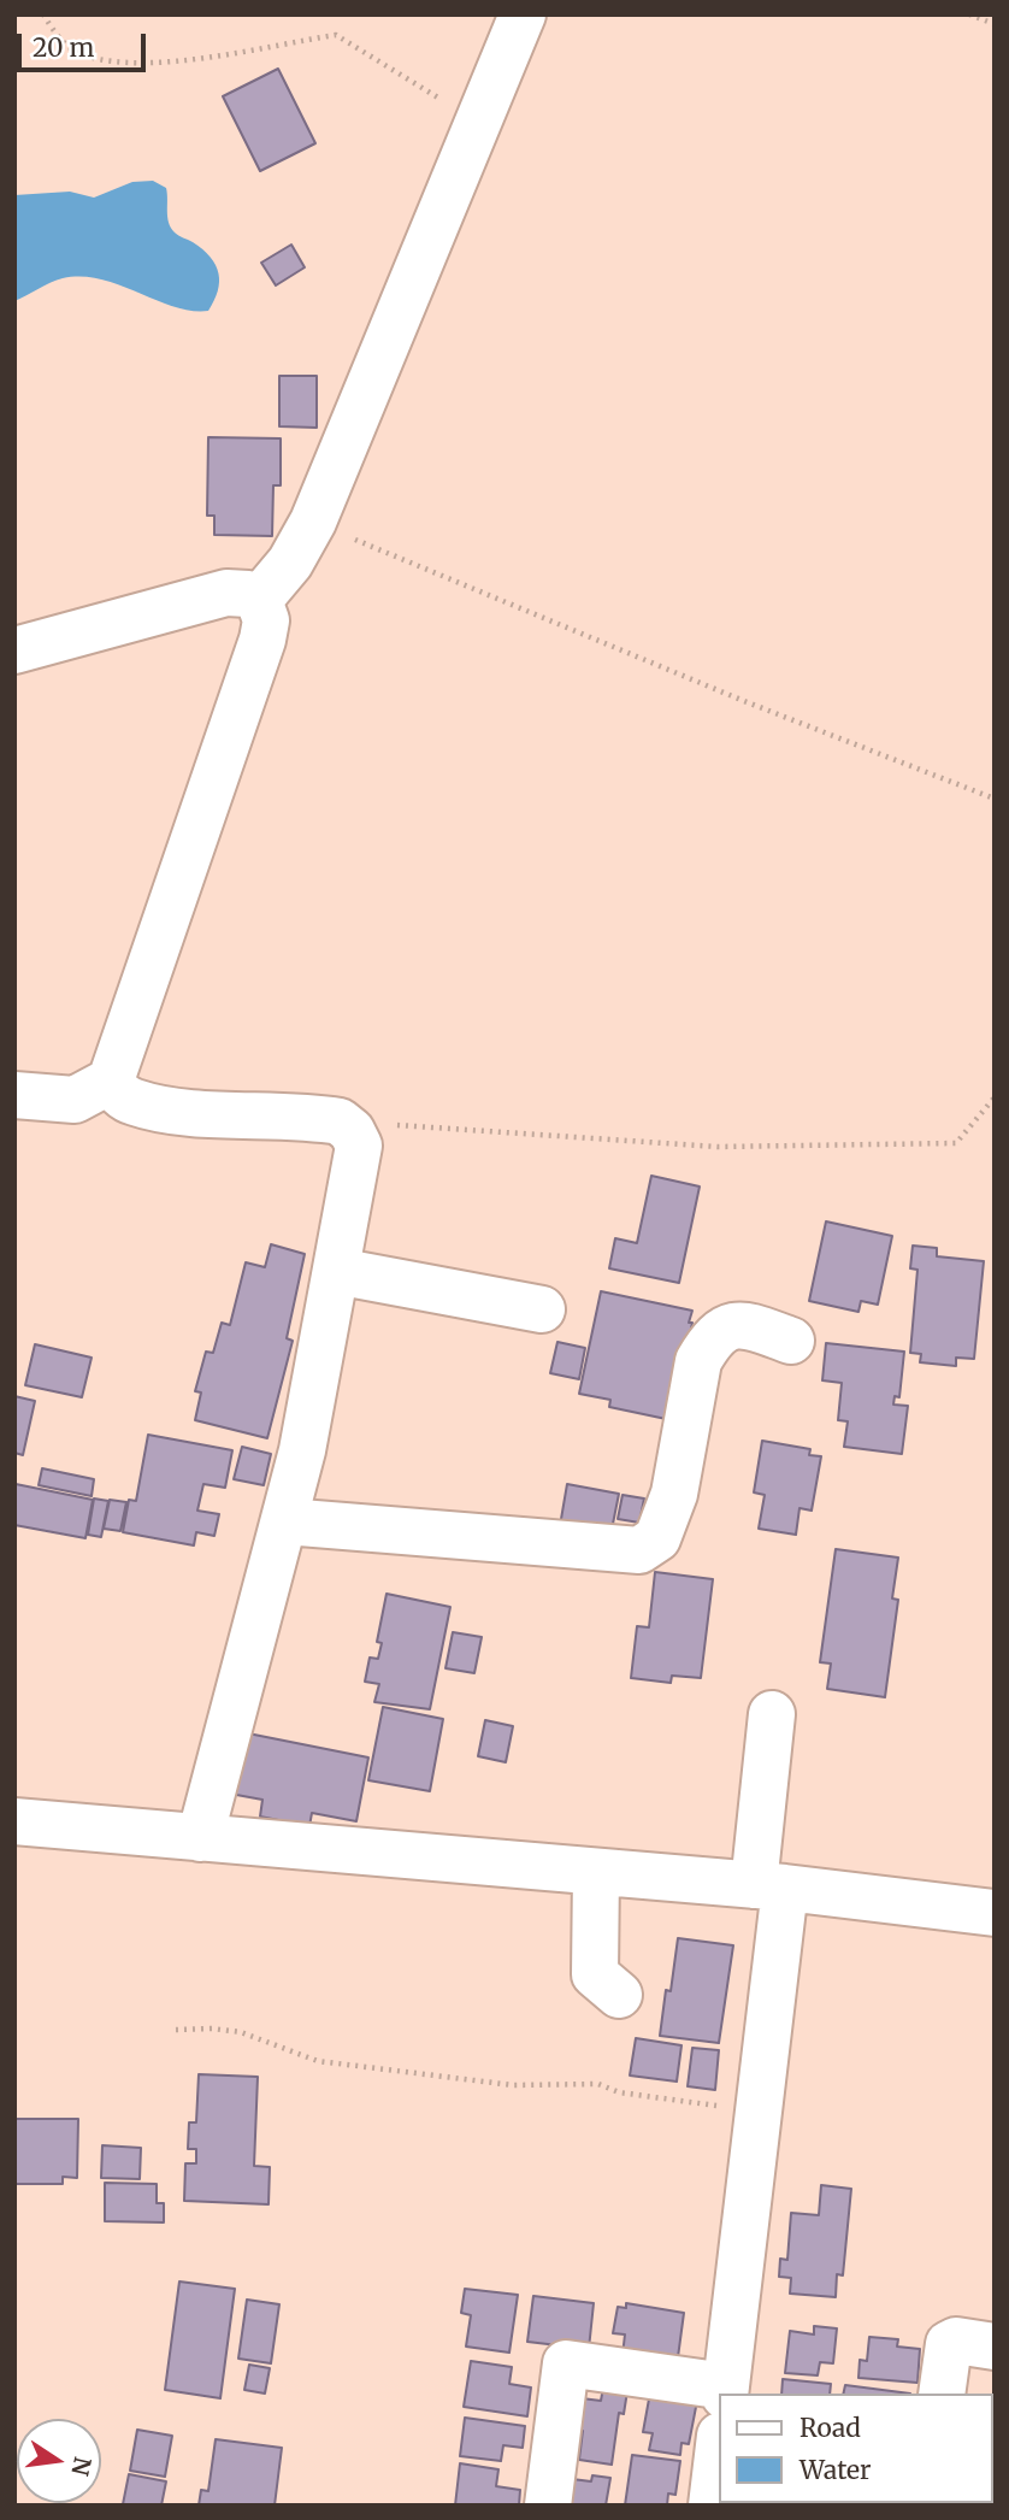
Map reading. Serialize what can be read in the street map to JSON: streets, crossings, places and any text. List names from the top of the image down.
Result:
{
  "legend": ["Road", "Water"],
  "scale_bar": "20 m",
  "north": "right"
}
